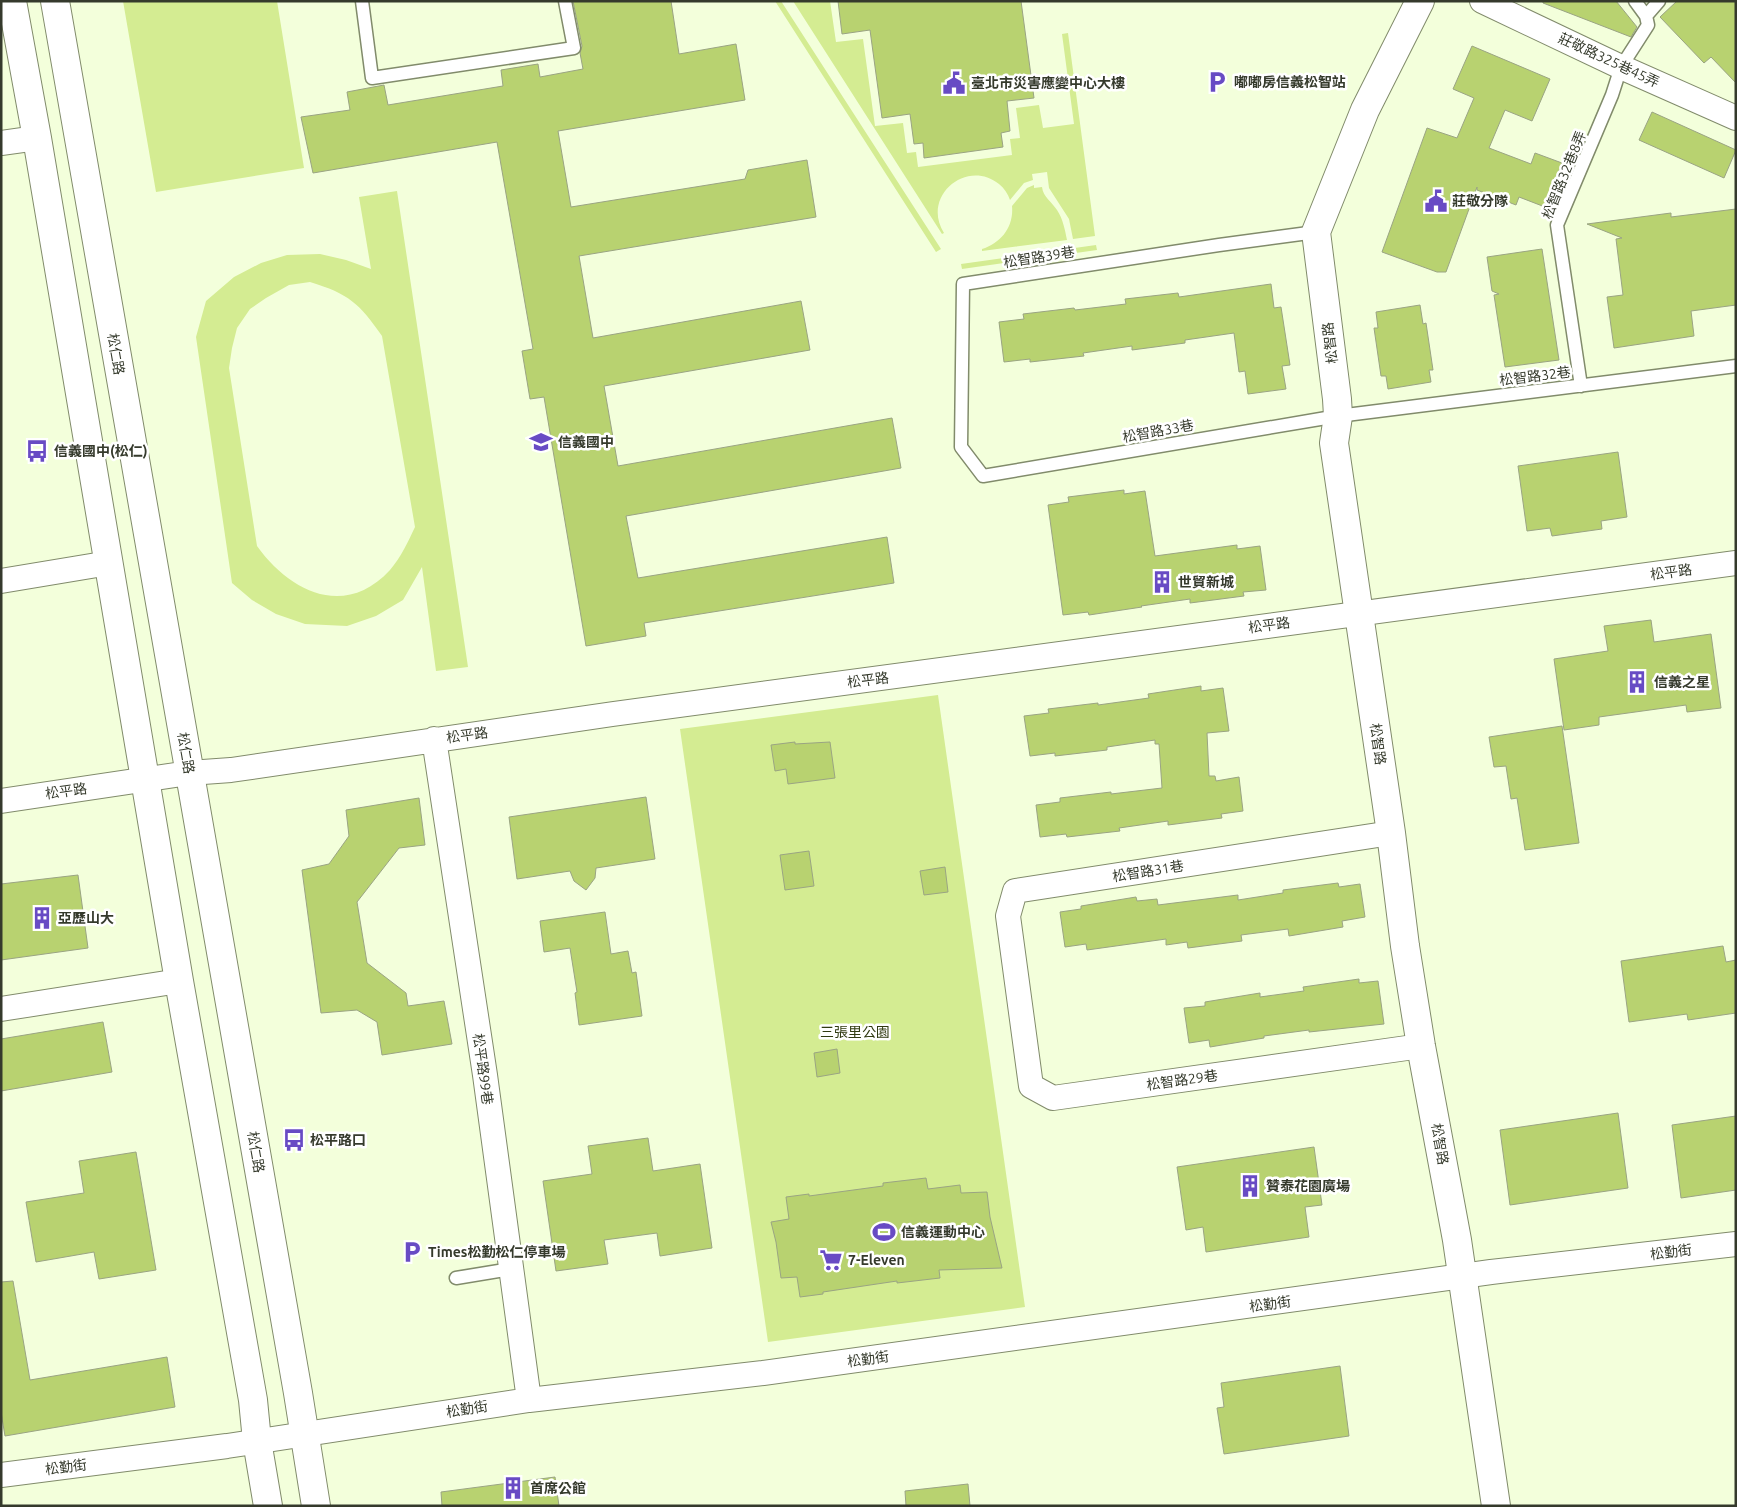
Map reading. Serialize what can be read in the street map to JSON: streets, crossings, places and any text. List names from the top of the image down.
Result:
{
  "streets": {
    "street": [
      "莊敬路325巷45弄",
      "松智路",
      "松仁路",
      "松平路",
      "松智路31巷",
      "松平路99巷",
      "松智路29巷",
      "松勤街"
    ],
    "lane": [
      "松智路32巷8弄",
      "松智路39巷",
      "松智路32巷",
      "松智路33巷"
    ]
  },
  "crossings": [
    ["莊敬路325巷45弄", "松智路32巷8弄"],
    ["松智路32巷8弄", "松智路32巷"],
    ["松智路39巷", "松智路"],
    ["松智路39巷", "松智路33巷"],
    ["松智路", "松智路32巷"],
    ["松智路", "松智路33巷"],
    ["松智路", "松平路"],
    ["松智路", "松智路31巷"],
    ["松智路", "松智路29巷"],
    ["松智路", "松勤街"],
    ["松仁路", "松平路"],
    ["松仁路", "松勤街"],
    ["松智路32巷", "松智路33巷"],
    ["松平路", "松平路99巷"],
    ["松智路31巷", "松智路29巷"],
    ["松平路99巷", "松勤街"]
  ],
  "parks": ["三張里公園"],
  "places": {
    "parking": ["嘟嘟房信義松智站", "Times松勤松仁停車場"],
    "public building": ["臺北市災害應變中心大樓", "莊敬分隊"],
    "school or university": ["信義國中"],
    "bus stop": ["信義國中(松仁)", "松平路口"],
    "building": [
      "世貿新城",
      "信義之星",
      "亞歷山大",
      "贊泰花園廣場",
      "首席公館"
    ],
    "sports": ["信義運動中心"],
    "supermarket": ["7-Eleven"]
  }
}
